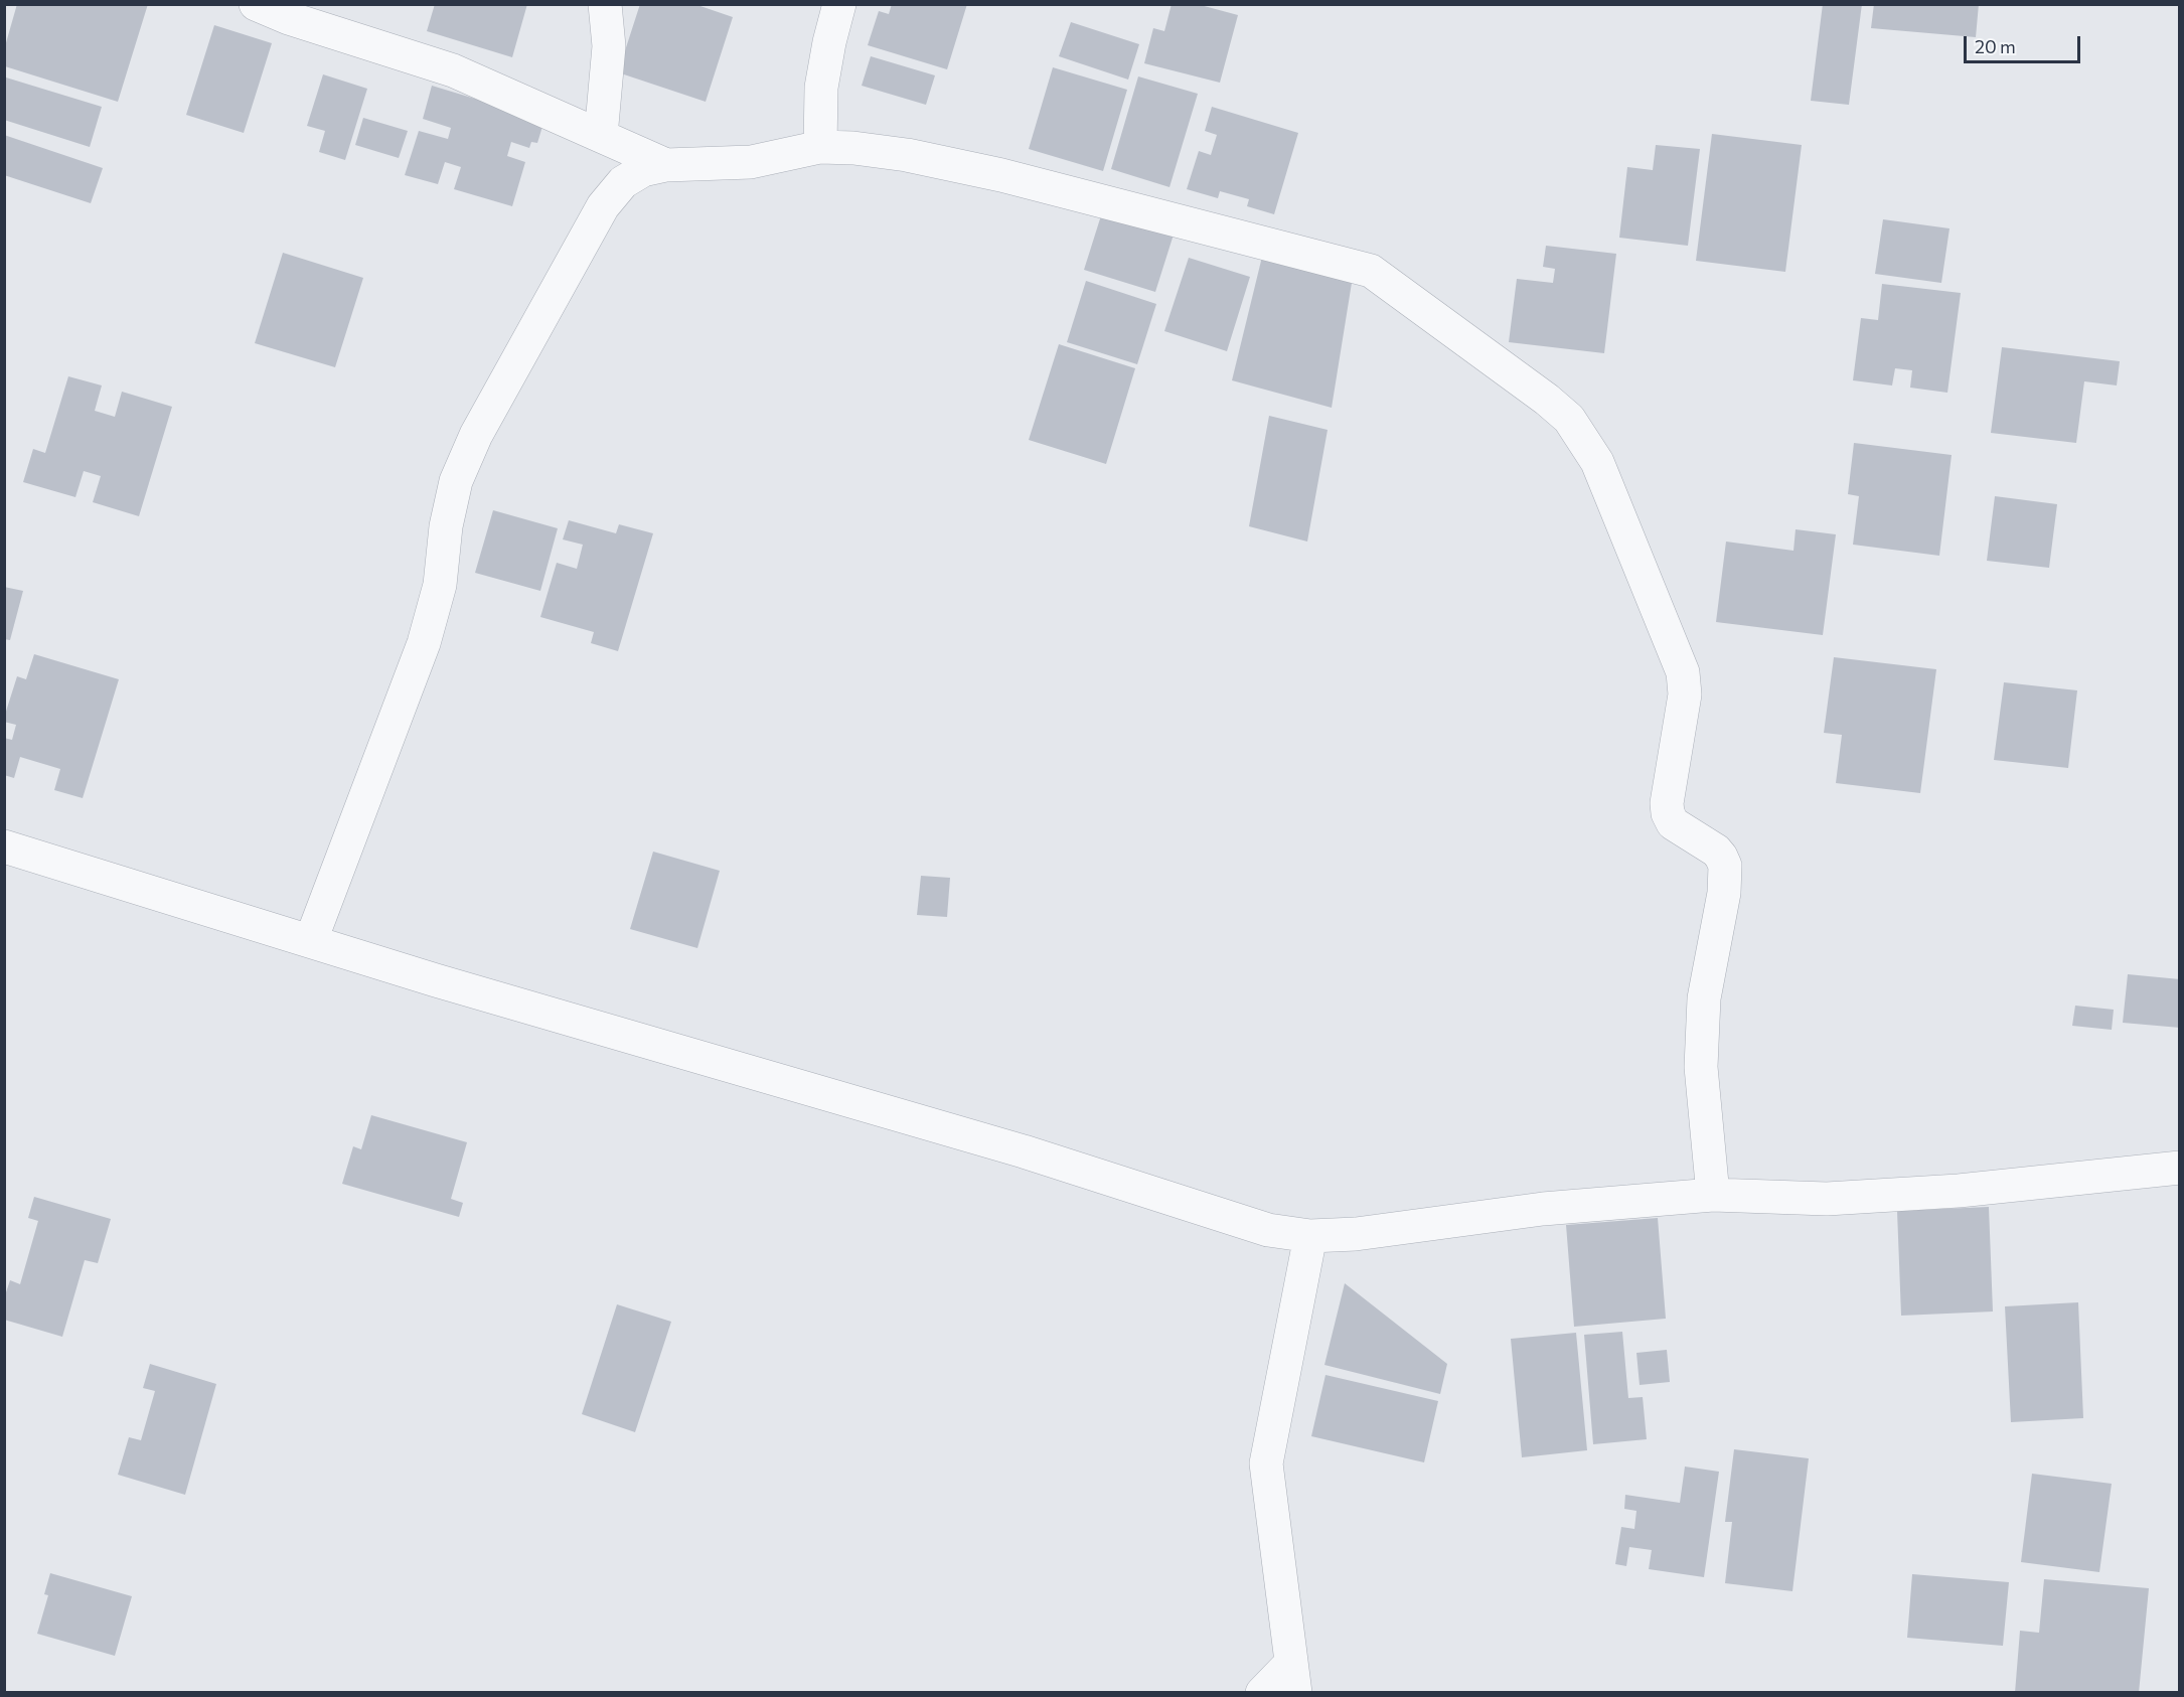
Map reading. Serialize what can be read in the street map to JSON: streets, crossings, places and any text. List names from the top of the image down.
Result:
{
  "scale_bar": "20 m"
}
